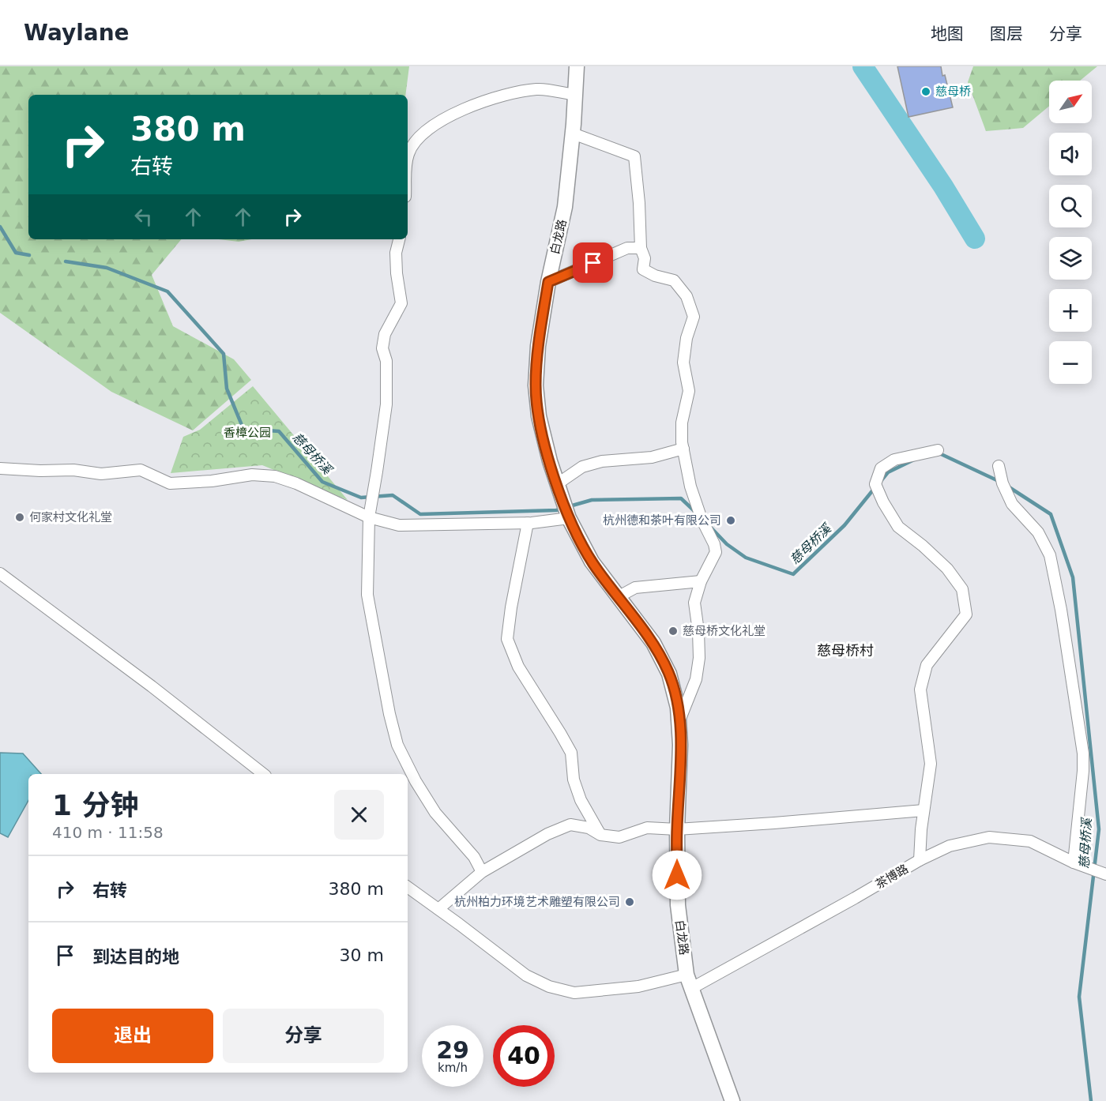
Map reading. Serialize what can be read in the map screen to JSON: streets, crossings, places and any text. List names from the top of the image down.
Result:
{
  "streets": {
    "street": ["白龙路", "茶博路"]
  },
  "crossings": [
    ["白龙路", "茶博路"]
  ],
  "districts": ["慈母桥村"],
  "water": ["慈母桥溪"],
  "parks": ["香樟公园"],
  "places": [
    "慈母桥",
    "何家村文化礼堂",
    "杭州德和茶叶有限公司",
    "慈母桥文化礼堂",
    "杭州柏力环境艺术雕塑有限公司"
  ],
  "north": "top right",
  "page": {
    "header": "Waylane",
    "nav": ["地图", "图层", "分享"],
    "map_buttons": ["+", "−"],
    "turn": ["380 m", "右转"],
    "heading": ["1 分钟", "410 m · 11:58"],
    "list": [
      {
        "name": "右转",
        "value": "380 m"
      },
      {
        "name": "到达目的地",
        "value": "30 m"
      }
    ],
    "buttons": ["退出", "分享"],
    "speed": "29 km/h",
    "limit": "40"
  }
}
